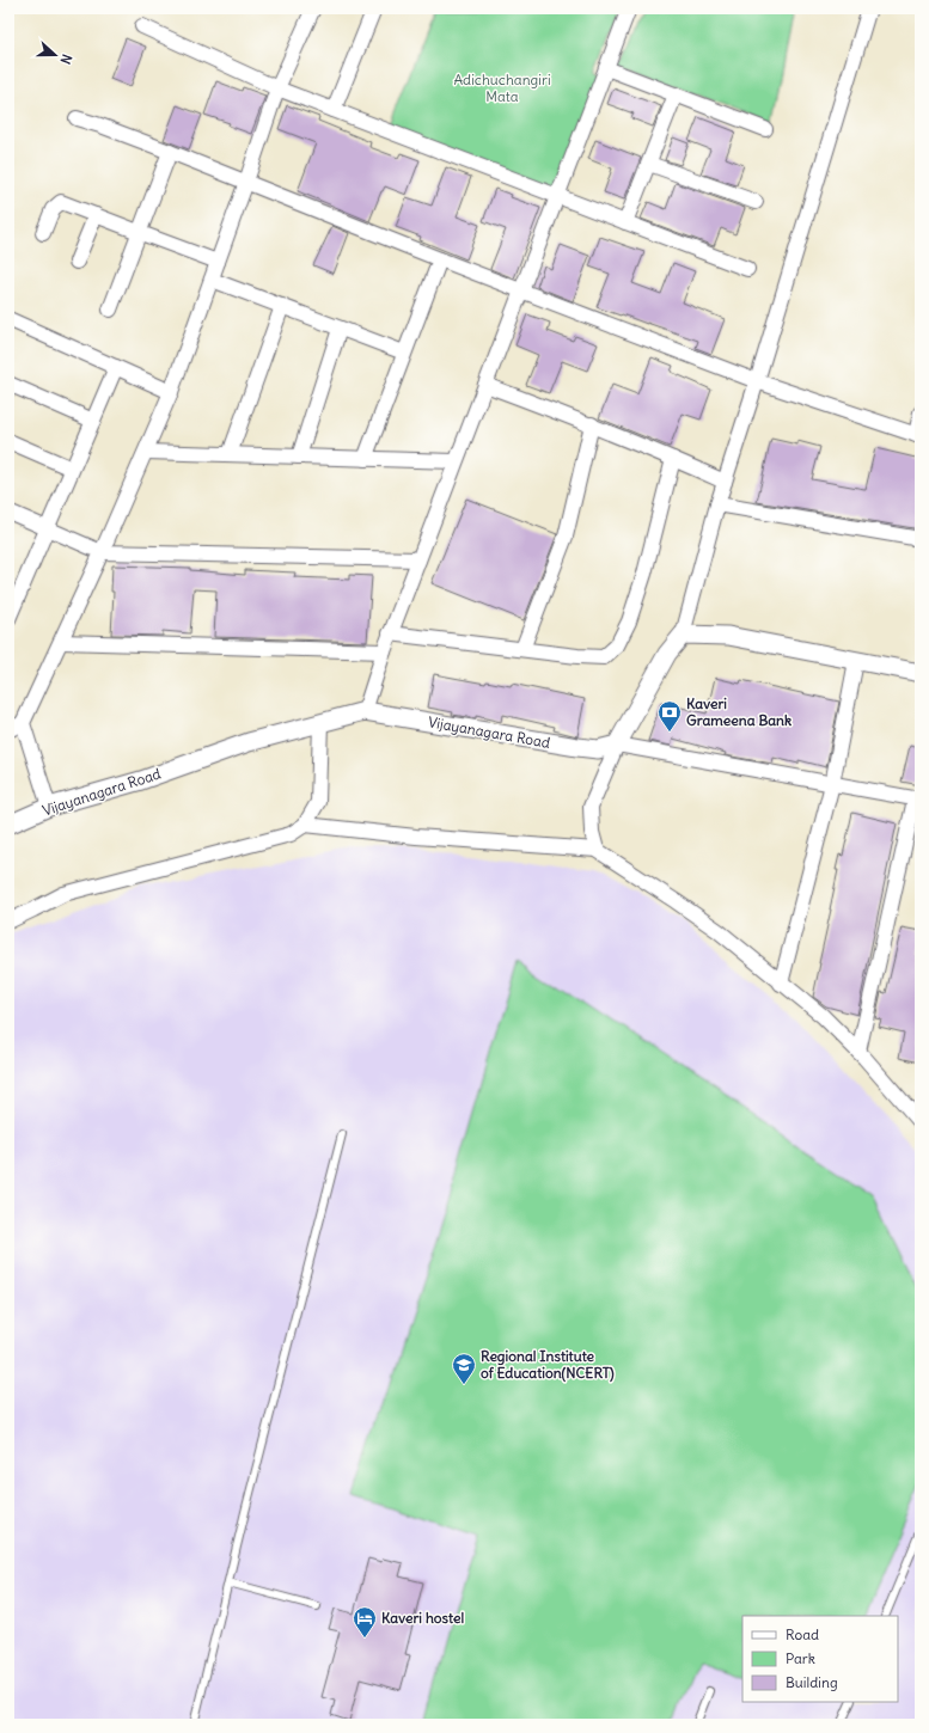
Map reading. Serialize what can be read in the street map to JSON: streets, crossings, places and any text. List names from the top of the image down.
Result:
{
  "streets": {
    "street": ["Vijayanagara Road"]
  },
  "parks": ["Adichuchangiri Mata"],
  "places": {
    "bank": ["Kaveri Grameena Bank"],
    "school or university": ["Regional Institute of Education(NCERT)"],
    "hotel": ["Kaveri hostel"]
  },
  "legend": ["Road", "Park", "Building"],
  "north": "right"
}
